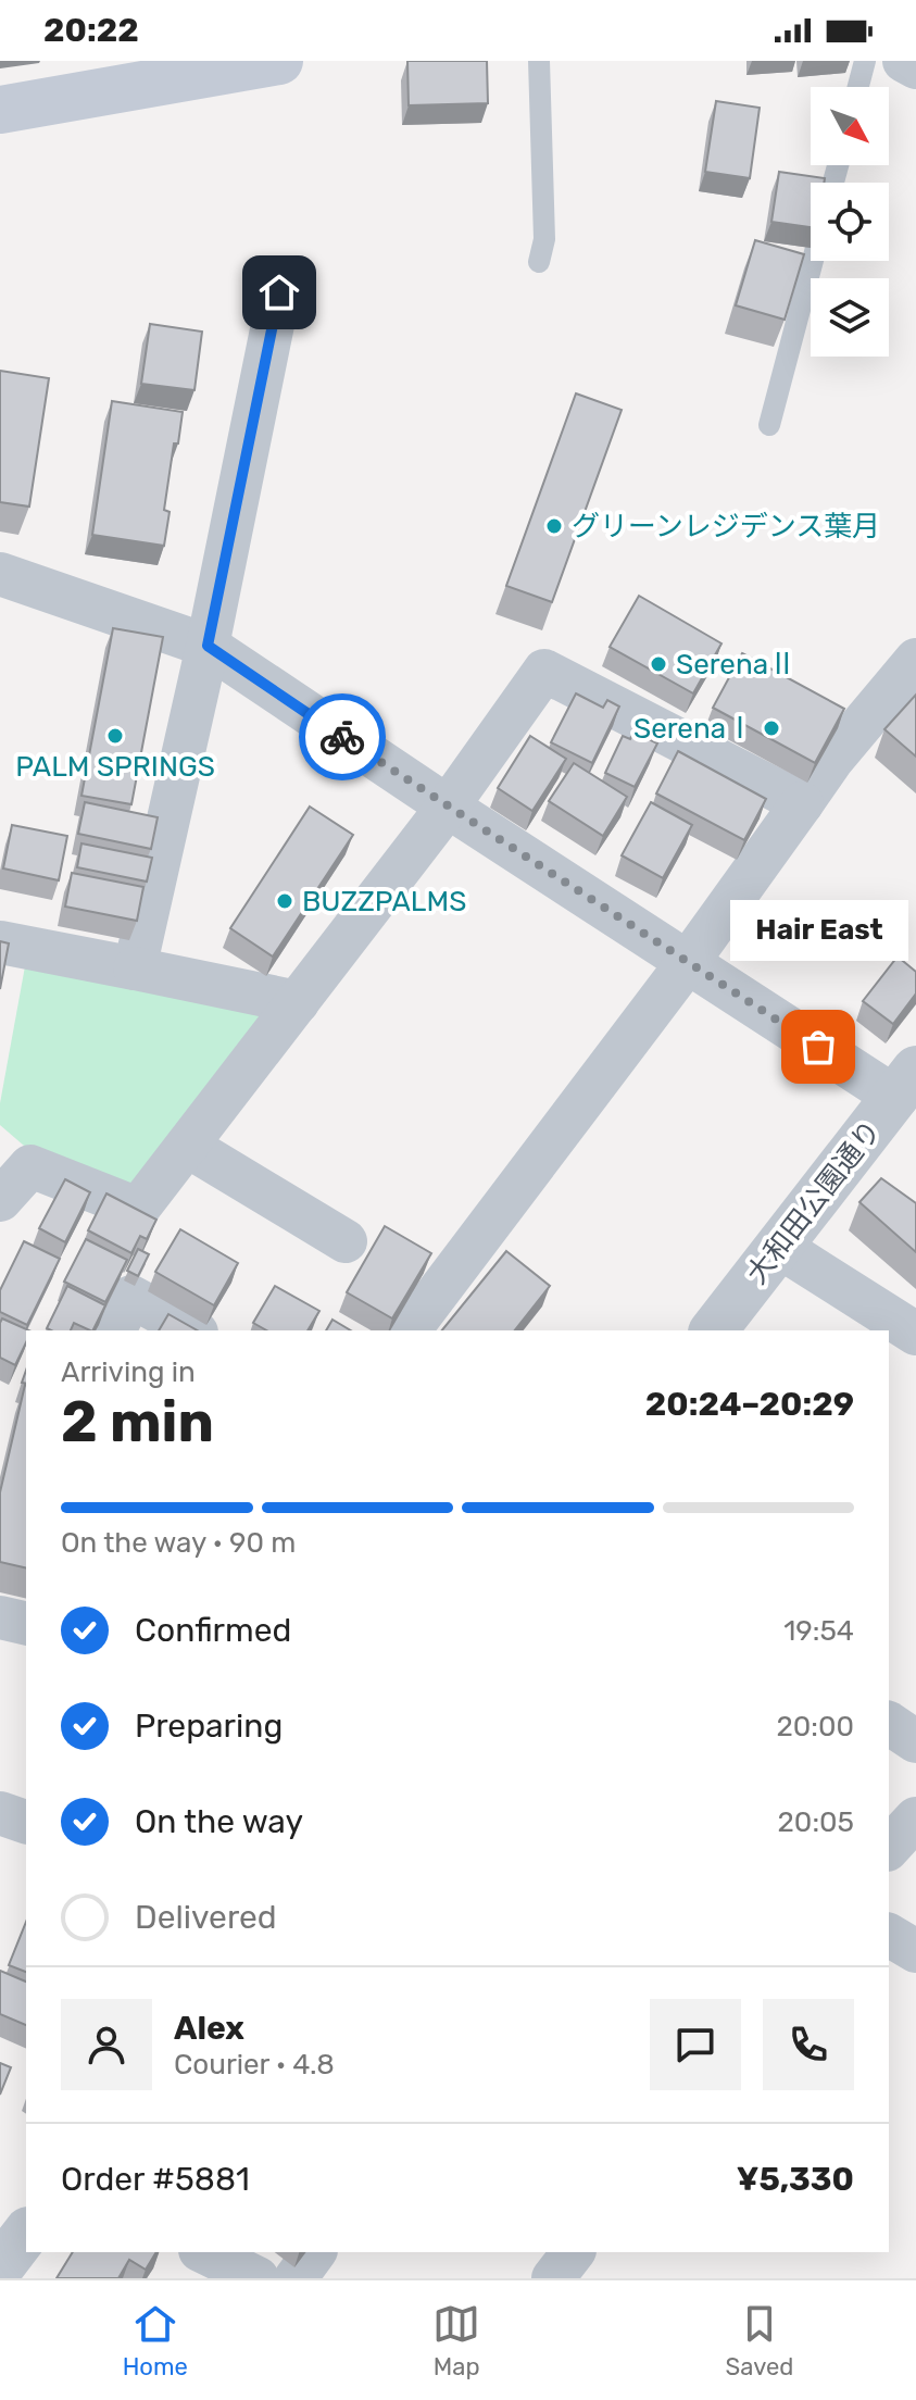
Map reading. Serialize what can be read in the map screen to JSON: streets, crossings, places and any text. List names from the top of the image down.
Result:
{
  "streets": {
    "street": ["大和田公園通り"]
  },
  "places": [
    "グリーンレジデンス葉月",
    "SerenaⅡ",
    "SerenaⅠ",
    "PALM SPRINGS",
    "BUZZPALMS",
    "Hair East"
  ],
  "north": "bottom right",
  "page": {
    "status": "20:22",
    "bubble": "Hair East",
    "heading": ["2 min", "Arriving in", "20:24–20:29"],
    "panel": [
      "Alex",
      "Courier · 4.8",
      "Order #5881",
      "¥5,330"
    ],
    "bar": "On the way · 90 m",
    "list": [
      ["Confirmed", "19:54"],
      ["Preparing", "20:00"],
      ["On the way", "20:05"],
      "Delivered"
    ],
    "tabs": ["Home", "Map", "Saved"]
  }
}
